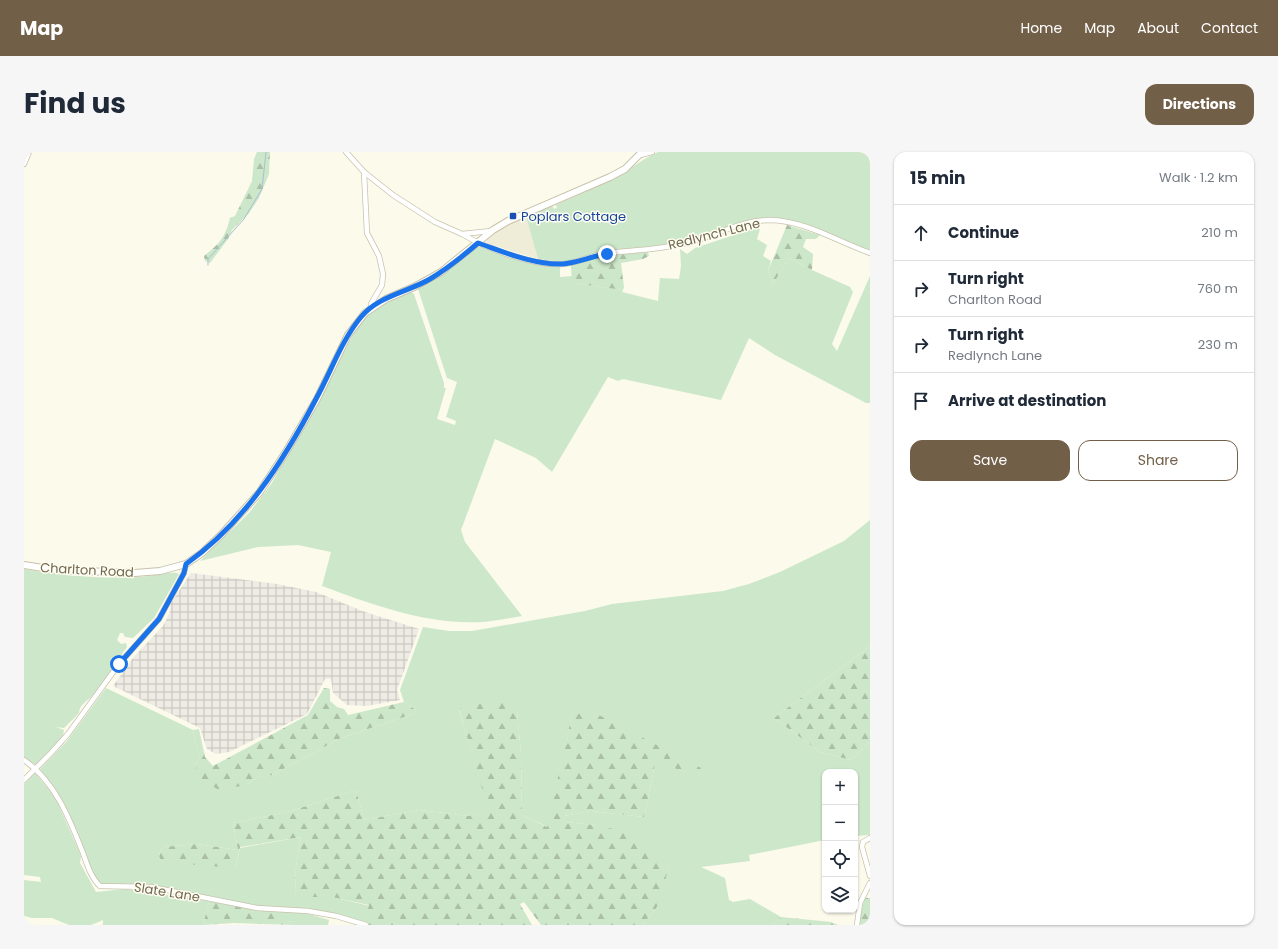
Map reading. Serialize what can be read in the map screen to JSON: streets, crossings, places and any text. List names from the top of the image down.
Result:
{
  "streets": {
    "street": ["Redlynch Lane", "Charlton Road", "Slate Lane"]
  },
  "crossings": [
    ["Redlynch Lane", "Charlton Road"]
  ],
  "places": {
    "transit": ["Poplars Cottage"]
  },
  "page": {
    "header": "Map",
    "nav": [
      "Home",
      "Map",
      "About",
      "Contact"
    ],
    "title": "Find us",
    "buttons": [
      "Directions",
      ["Save", "Share"]
    ],
    "heading": ["15 min", "Walk · 1.2 km"],
    "list": [
      ["Continue", "210 m"],
      ["Turn right", "Charlton Road", "760 m"],
      ["Turn right", "Redlynch Lane", "230 m"],
      "Arrive at destination"
    ],
    "map_buttons": ["+", "−"]
  }
}
